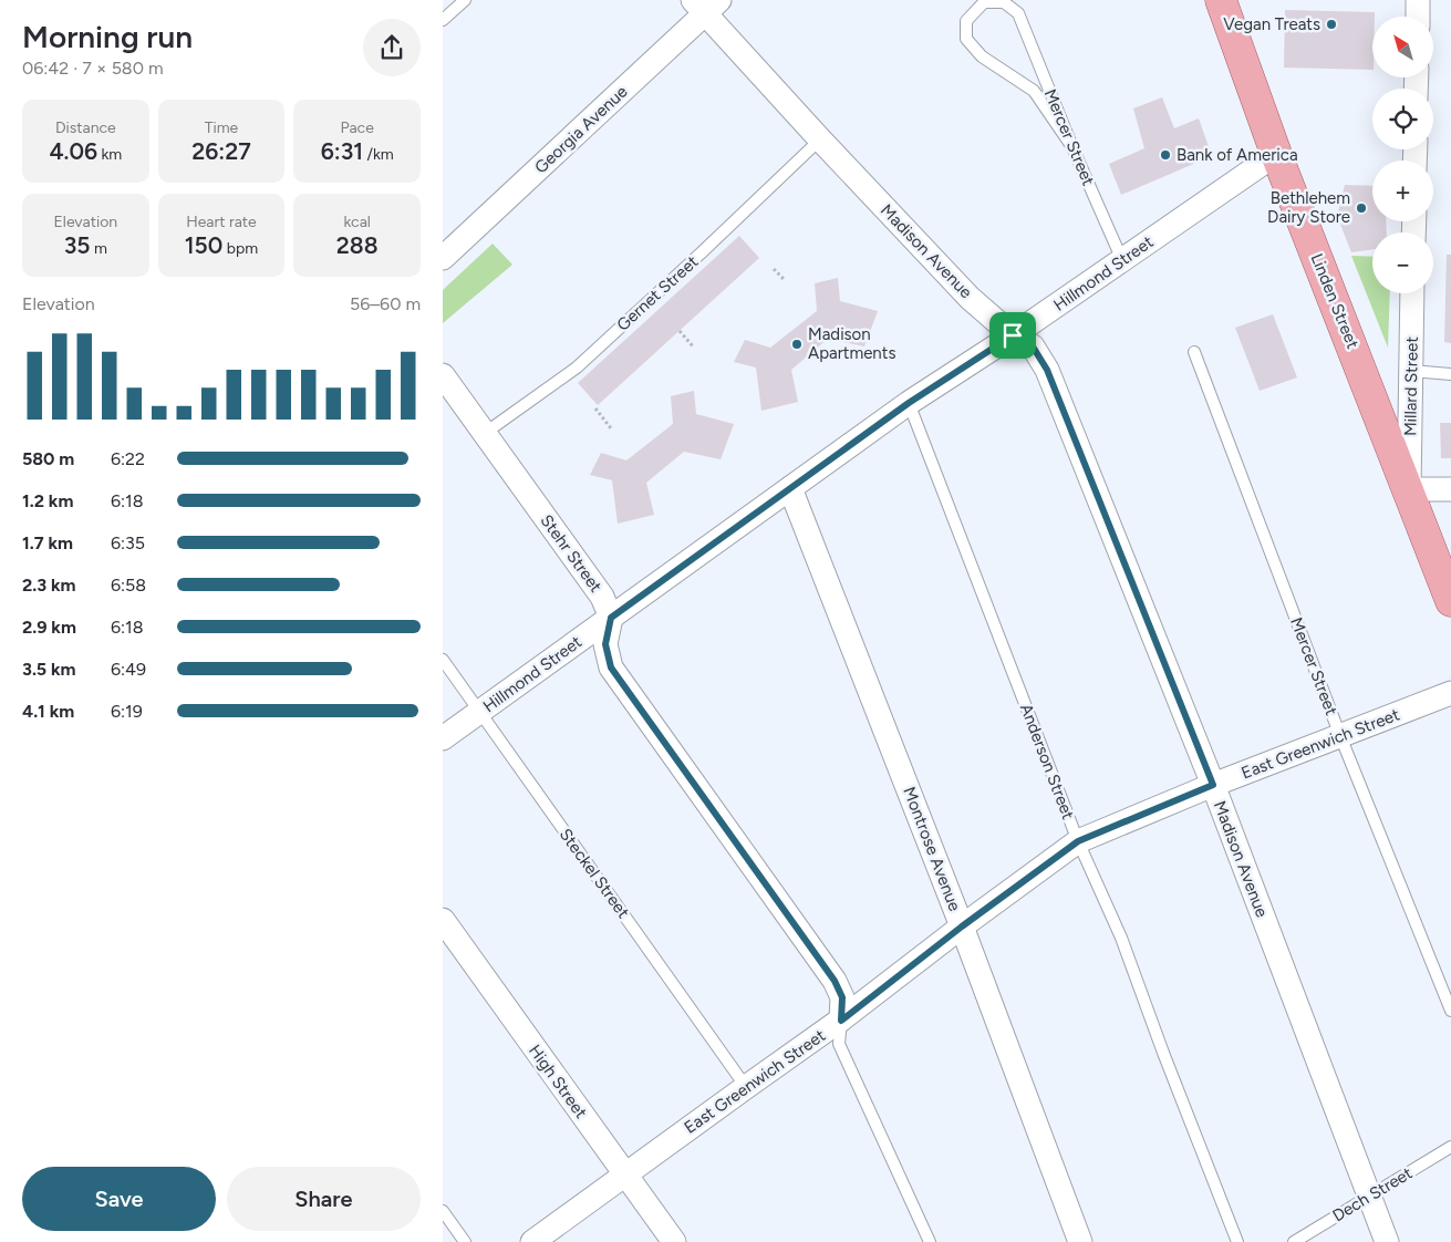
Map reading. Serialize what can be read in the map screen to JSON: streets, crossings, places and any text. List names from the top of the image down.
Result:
{
  "streets": {
    "main road": ["Linden Street"],
    "street": [
      "Georgia Avenue",
      "Madison Avenue",
      "Hillmond Street",
      "Millard Street",
      "Stehr Street",
      "East Greenwich Street",
      "Montrose Avenue",
      "High Street"
    ],
    "lane": [
      "Mercer Street",
      "Gernet Street",
      "Anderson Street",
      "Steckel Street",
      "Dech Street"
    ]
  },
  "crossings": [
    ["Georgia Avenue", "Madison Avenue"],
    ["Mercer Street", "Hillmond Street"],
    ["Mercer Street", "East Greenwich Street"],
    ["Madison Avenue", "Hillmond Street"],
    ["Madison Avenue", "Gernet Street"],
    ["Madison Avenue", "East Greenwich Street"],
    ["Madison Avenue", "Dech Street"],
    ["Hillmond Street", "Linden Street"],
    ["Hillmond Street", "Stehr Street"],
    ["Hillmond Street", "Anderson Street"],
    ["Hillmond Street", "Montrose Avenue"],
    ["Hillmond Street", "Steckel Street"],
    ["Gernet Street", "Stehr Street"],
    ["Linden Street", "Millard Street"],
    ["East Greenwich Street", "Anderson Street"],
    ["East Greenwich Street", "Montrose Avenue"],
    ["East Greenwich Street", "Steckel Street"],
    ["East Greenwich Street", "High Street"]
  ],
  "places": [
    "Vegan Treats",
    "Bank of America",
    "Bethlehem Dairy Store",
    "Madison Apartments"
  ],
  "north": "top left",
  "page": {
    "heading": ["Morning run", "06:42 · 7 × 580 m"],
    "map_buttons": ["+", "−"],
    "stats": [
      ["Distance", "4.06 km"],
      ["Time", "26:27"],
      ["Pace", "6:31 /km"],
      ["Elevation", "35 m"],
      ["Heart rate", "150 bpm"],
      ["kcal", "288"]
    ],
    "chart": ["Elevation", "56–60 m"],
    "list": [
      {
        "name": "580 m",
        "note": "6:22"
      },
      {
        "name": "1.2 km",
        "note": "6:18"
      },
      {
        "name": "1.7 km",
        "note": "6:35"
      },
      {
        "name": "2.3 km",
        "note": "6:58"
      },
      {
        "name": "2.9 km",
        "note": "6:18"
      },
      {
        "name": "3.5 km",
        "note": "6:49"
      },
      {
        "name": "4.1 km",
        "note": "6:19"
      }
    ],
    "buttons": ["Save", "Share"]
  }
}
